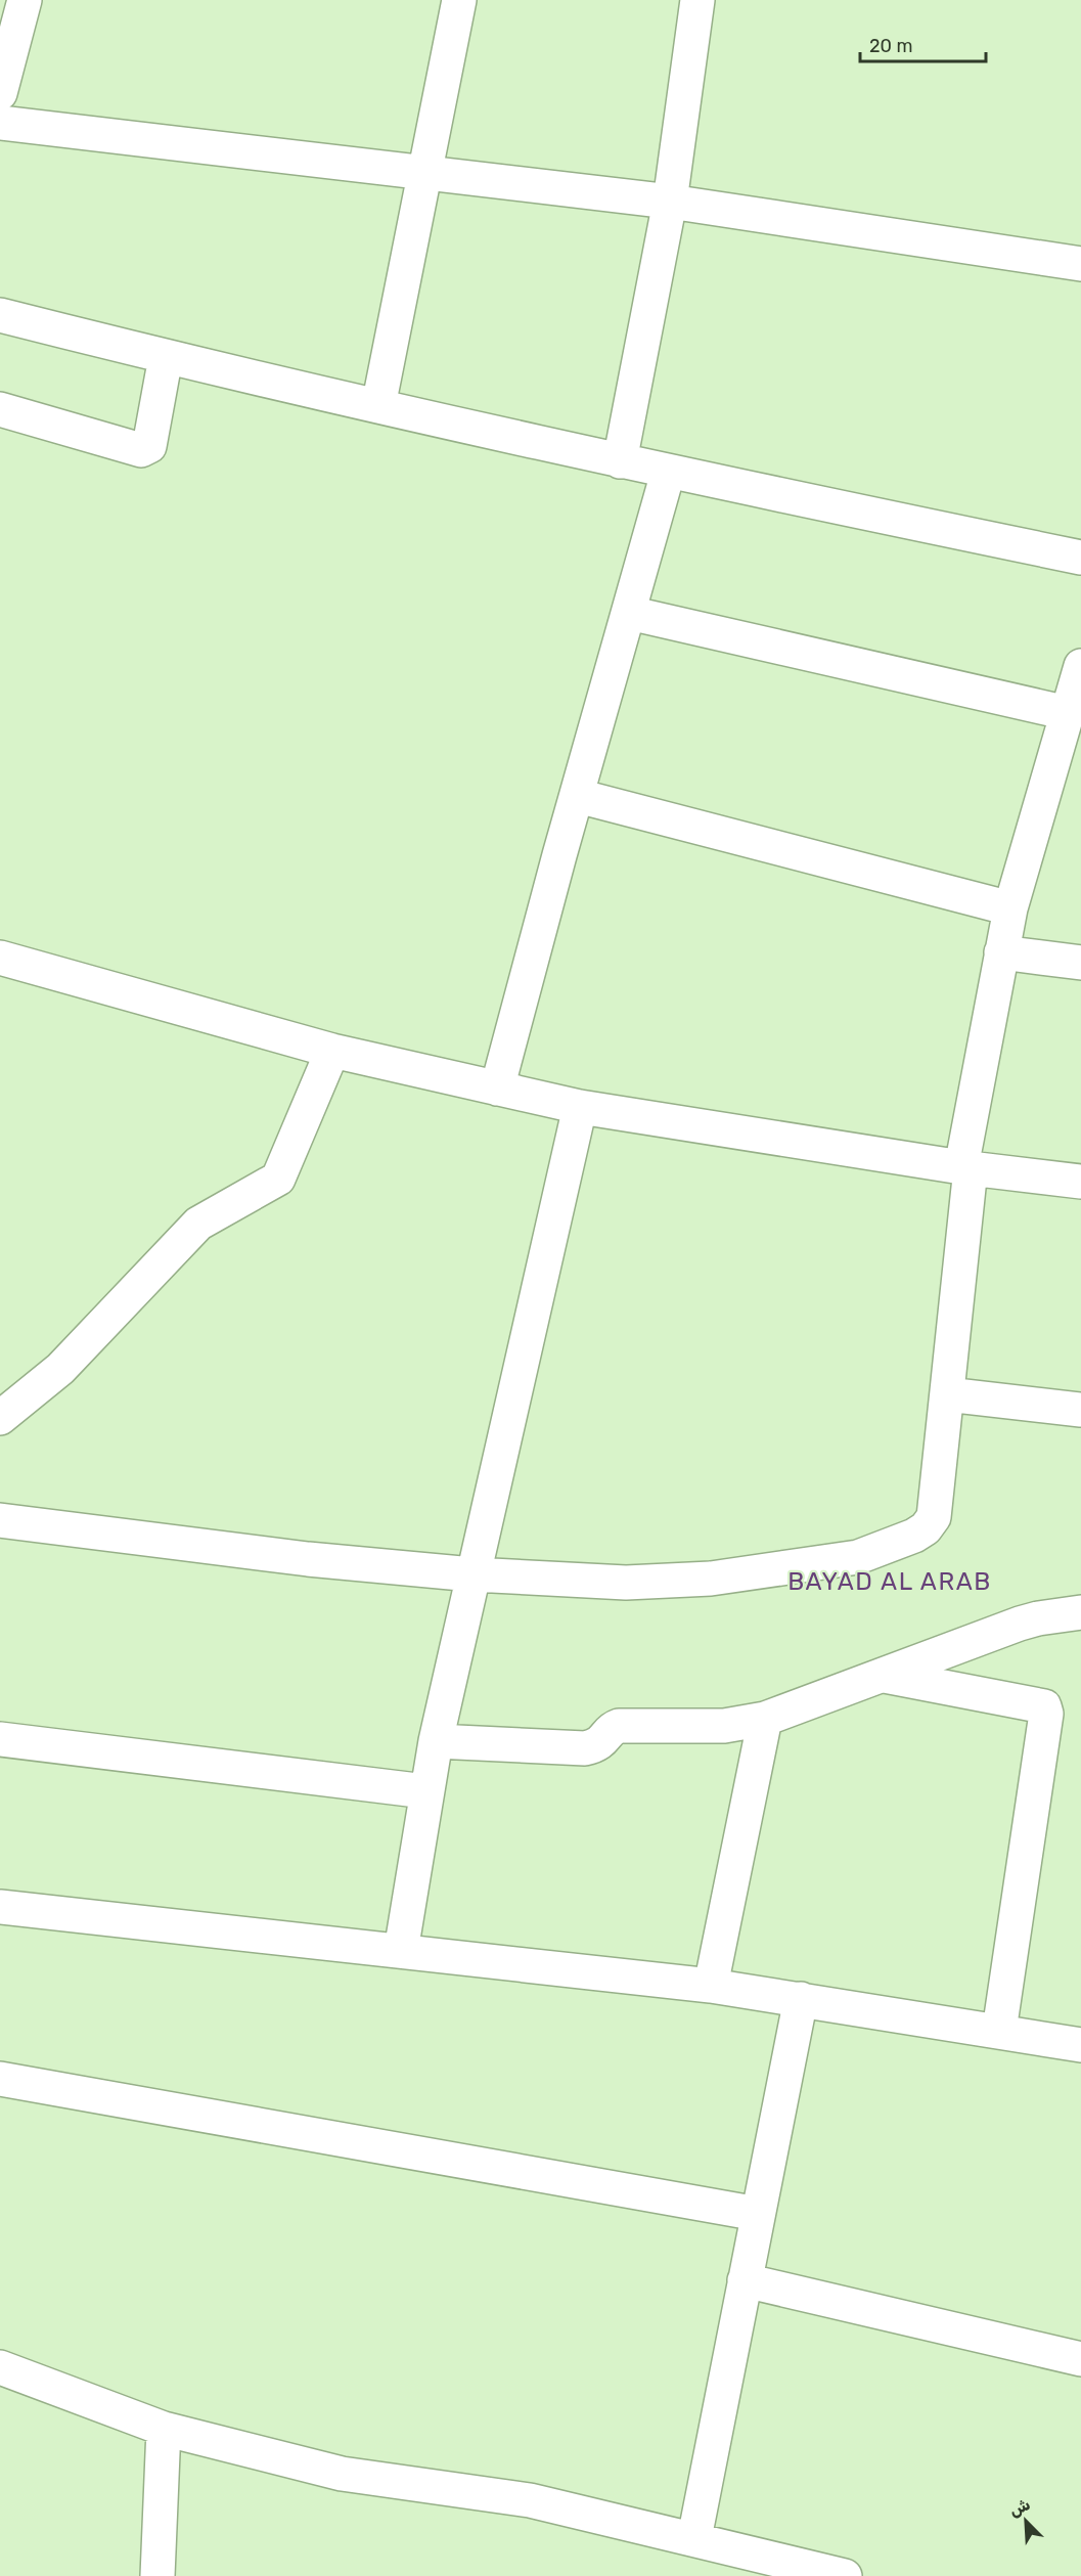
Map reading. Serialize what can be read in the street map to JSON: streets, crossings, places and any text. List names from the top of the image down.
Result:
{
  "districts": ["BAYAD AL ARAB"],
  "scale_bar": "20 m",
  "north": "top left"
}
